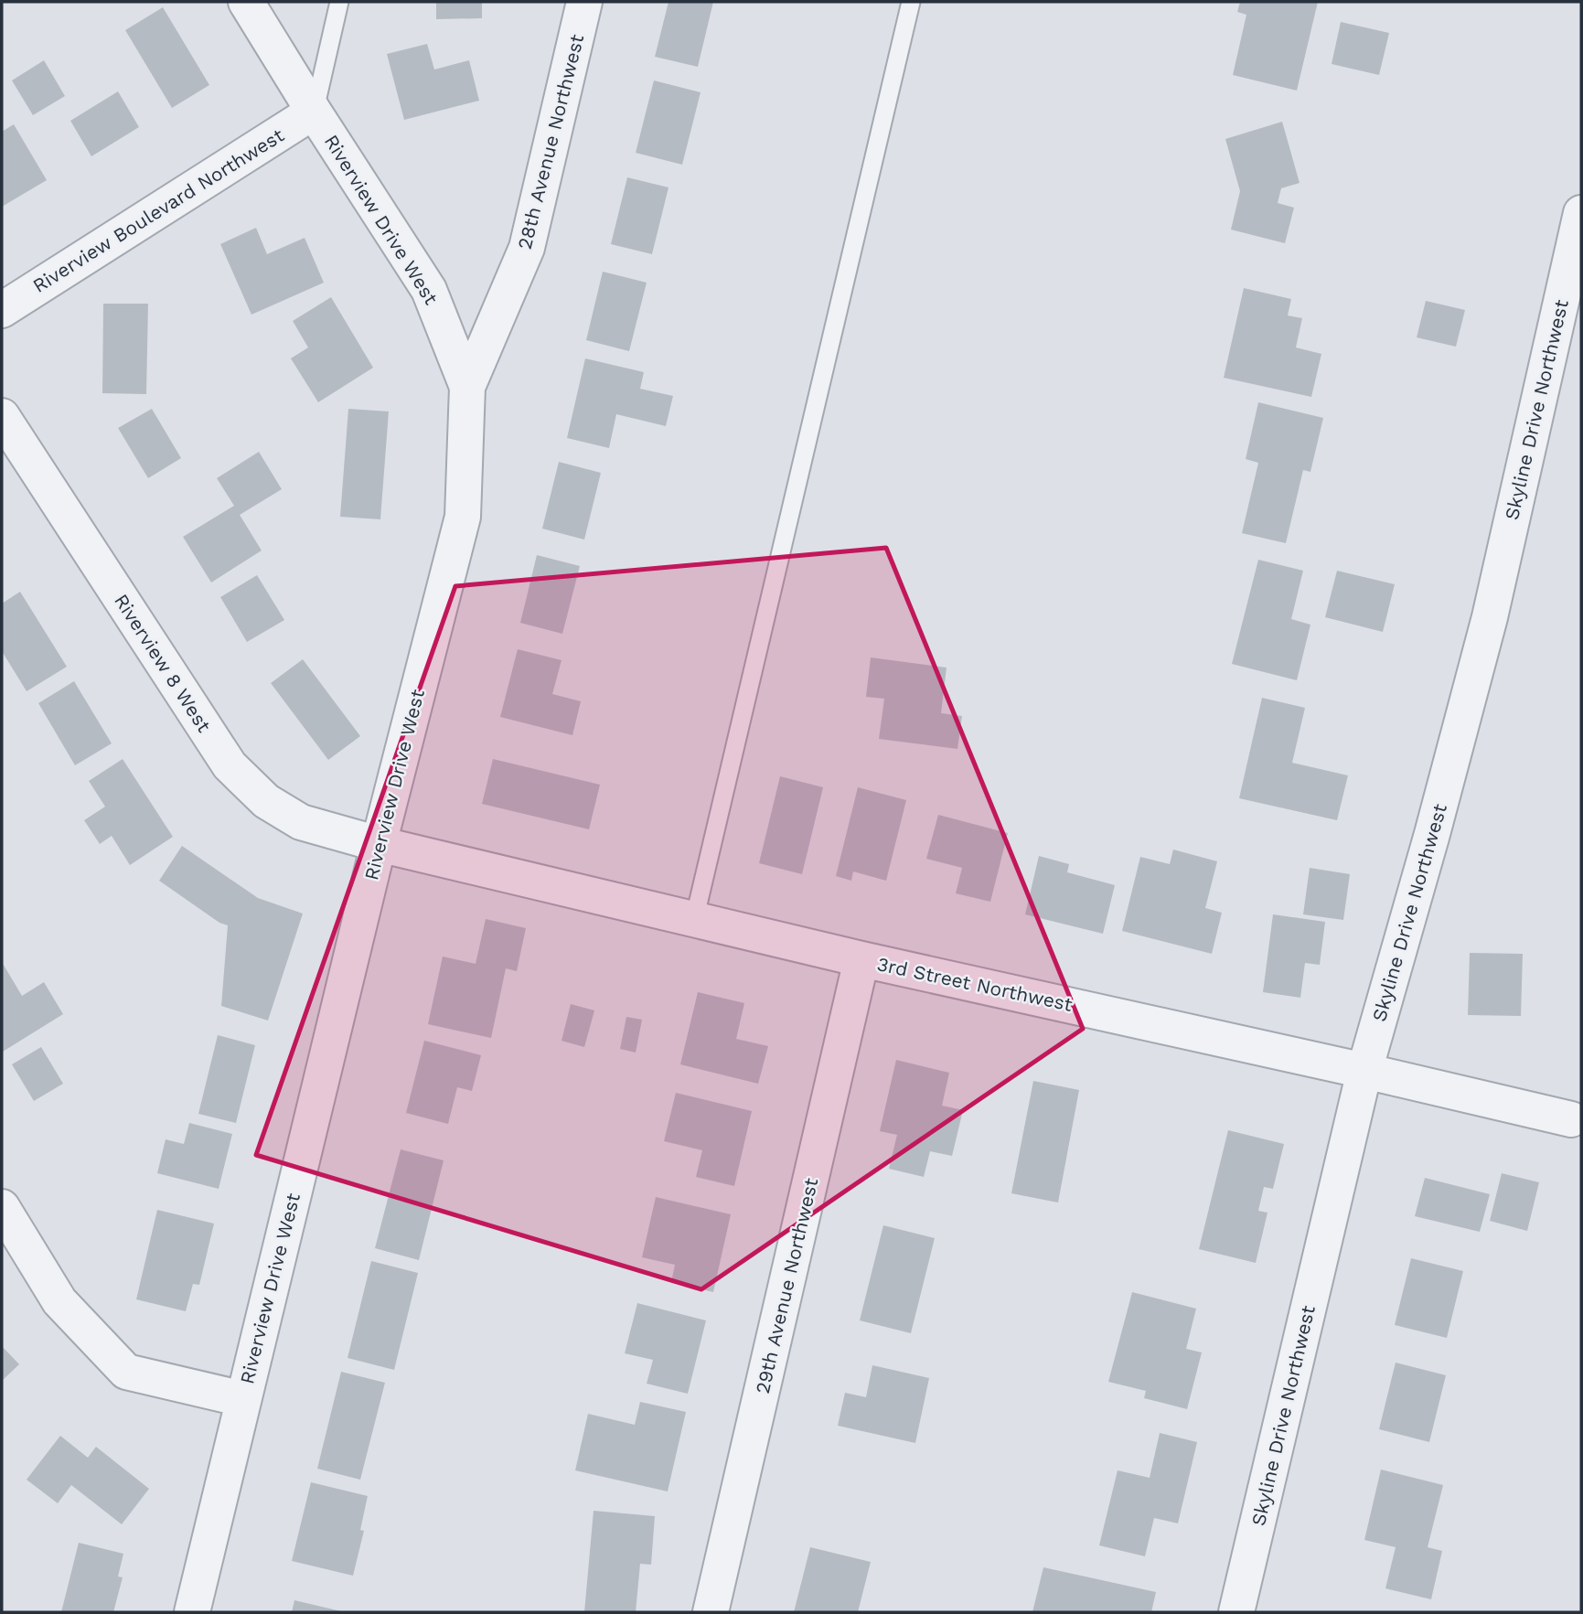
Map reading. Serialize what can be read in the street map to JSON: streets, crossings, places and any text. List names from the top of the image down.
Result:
{
  "streets": {
    "street": [
      "28th Avenue Northwest",
      "Riverview Boulevard Northwest",
      "Riverview Drive West",
      "Skyline Drive Northwest",
      "Riverview 8 West",
      "3rd Street Northwest",
      "29th Avenue Northwest"
    ]
  },
  "crossings": [
    ["28th Avenue Northwest", "Riverview Drive West"],
    ["Riverview Boulevard Northwest", "Riverview Drive West"],
    ["Riverview Drive West", "Riverview 8 West"],
    ["Riverview Drive West", "3rd Street Northwest"],
    ["Skyline Drive Northwest", "3rd Street Northwest"],
    ["Riverview 8 West", "3rd Street Northwest"],
    ["3rd Street Northwest", "29th Avenue Northwest"]
  ]
}
